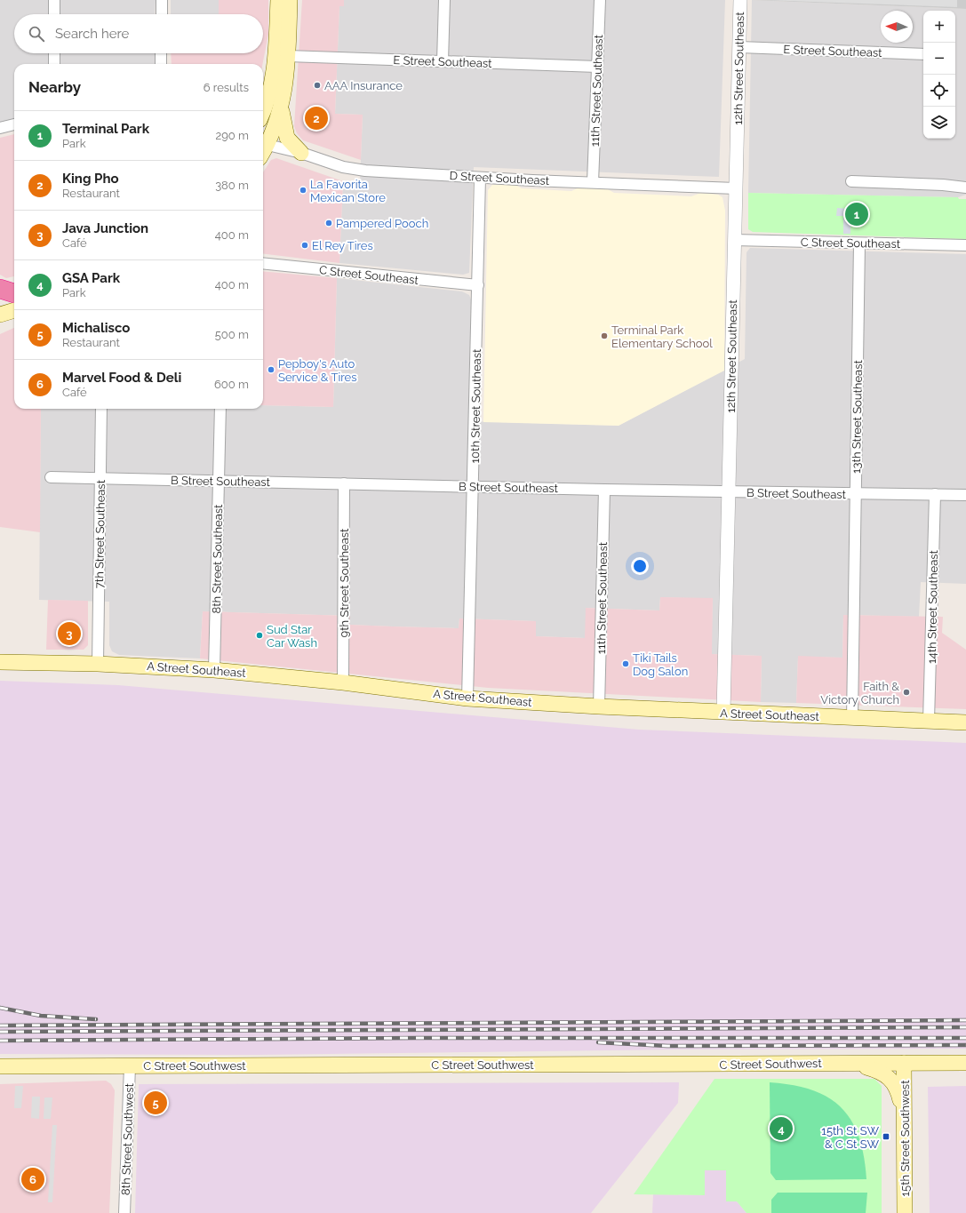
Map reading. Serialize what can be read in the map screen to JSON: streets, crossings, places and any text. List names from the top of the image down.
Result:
{
  "streets": {
    "main road": ["A Street Southeast", "C Street Southwest", "15th Street Southwest"],
    "street": [
      "E Street Southeast",
      "12th Street Southeast",
      "11th Street Southeast",
      "D Street Southeast",
      "C Street Southeast",
      "10th Street Southeast",
      "13th Street Southeast",
      "B Street Southeast",
      "7th Street Southeast",
      "8th Street Southeast",
      "9th Street Southeast",
      "14th Street Southeast",
      "8th Street Southwest"
    ]
  },
  "crossings": [
    ["E Street Southeast", "12th Street Southeast"],
    ["E Street Southeast", "11th Street Southeast"],
    ["12th Street Southeast", "D Street Southeast"],
    ["12th Street Southeast", "C Street Southeast"],
    ["12th Street Southeast", "B Street Southeast"],
    ["12th Street Southeast", "A Street Southeast"],
    ["11th Street Southeast", "D Street Southeast"],
    ["11th Street Southeast", "B Street Southeast"],
    ["11th Street Southeast", "A Street Southeast"],
    ["D Street Southeast", "10th Street Southeast"],
    ["C Street Southeast", "10th Street Southeast"],
    ["C Street Southeast", "13th Street Southeast"],
    ["10th Street Southeast", "B Street Southeast"],
    ["10th Street Southeast", "A Street Southeast"],
    ["13th Street Southeast", "B Street Southeast"],
    ["13th Street Southeast", "A Street Southeast"],
    ["B Street Southeast", "7th Street Southeast"],
    ["B Street Southeast", "8th Street Southeast"],
    ["B Street Southeast", "9th Street Southeast"],
    ["B Street Southeast", "14th Street Southeast"],
    ["7th Street Southeast", "A Street Southeast"],
    ["8th Street Southeast", "A Street Southeast"],
    ["9th Street Southeast", "A Street Southeast"],
    ["14th Street Southeast", "A Street Southeast"],
    ["C Street Southwest", "15th Street Southwest"],
    ["C Street Southwest", "8th Street Southwest"]
  ],
  "places": {
    "other": [
      "AAA Insurance",
      "La Favorita Mexican Store",
      "Pampered Pooch",
      "El Rey Tires",
      "Terminal Park Elementary School",
      "Pepboy's Auto Service & Tires",
      "Sud Star Car Wash",
      "Tiki Tails Dog Salon",
      "Faith & Victory Church"
    ],
    "transit": ["15th St SW & C St SW"]
  },
  "north": "left",
  "page": {
    "map_buttons": ["+", "−"],
    "search": "Search here",
    "heading": ["Nearby", "6 results"],
    "pins": [
      "2",
      "1",
      "3",
      "5",
      "4",
      "6"
    ],
    "list": [
      {
        "mark": "1",
        "name": "Terminal Park",
        "note": "Park",
        "value": "290 m"
      },
      {
        "mark": "2",
        "name": "King Pho",
        "note": "Restaurant",
        "value": "380 m"
      },
      {
        "mark": "3",
        "name": "Java Junction",
        "note": "Café",
        "value": "400 m"
      },
      {
        "mark": "4",
        "name": "GSA Park",
        "note": "Park",
        "value": "400 m"
      },
      {
        "mark": "5",
        "name": "Michalisco",
        "note": "Restaurant",
        "value": "500 m"
      },
      {
        "mark": "6",
        "name": "Marvel Food & Deli",
        "note": "Café",
        "value": "600 m"
      }
    ]
  }
}
